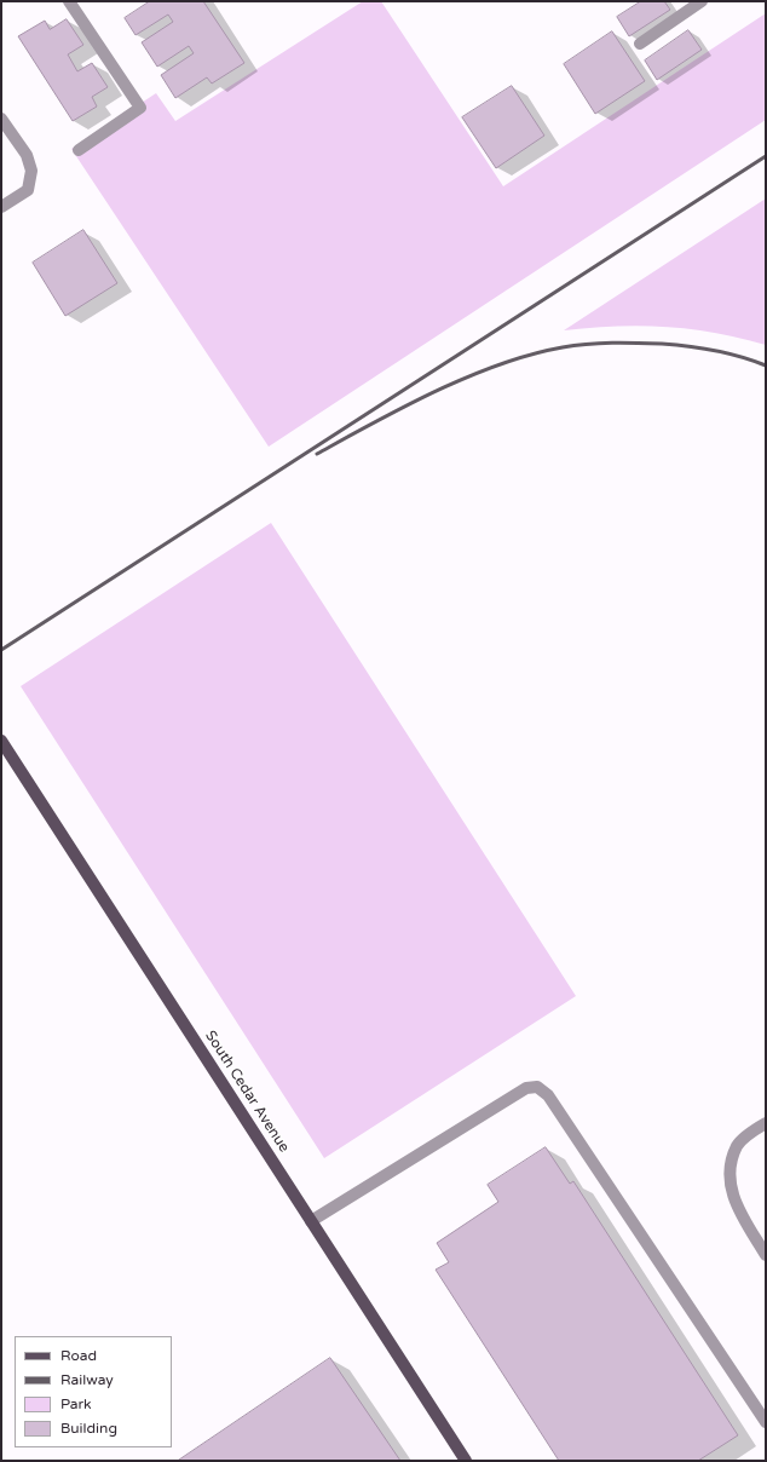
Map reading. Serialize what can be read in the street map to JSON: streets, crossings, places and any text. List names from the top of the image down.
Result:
{
  "streets": {
    "main road": ["South Cedar Avenue"]
  },
  "legend": [
    "Road",
    "Railway",
    "Park",
    "Building"
  ]
}
